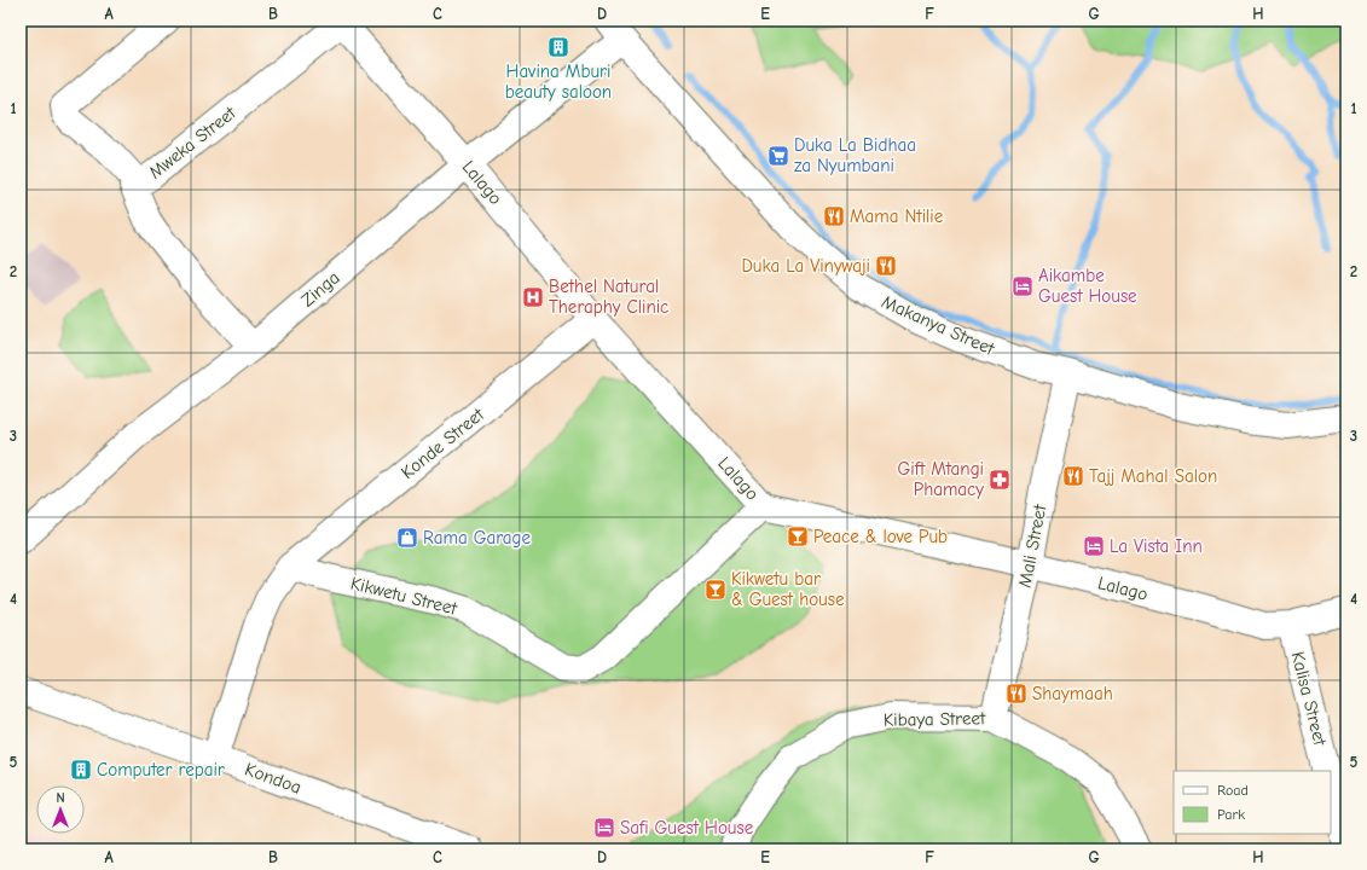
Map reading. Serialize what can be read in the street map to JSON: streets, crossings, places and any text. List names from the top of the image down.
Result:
{
  "streets": {
    "street": [
      "Mweka Street",
      "Lalago",
      "Zinga",
      "Makanya Street",
      "Konde Street",
      "Mali Street",
      "Kikwetu Street",
      "Kalisa Street",
      "Kibaya Street",
      "Kondoa"
    ]
  },
  "crossings": [
    ["Mweka Street", "Lalago"],
    ["Lalago", "Zinga"],
    ["Lalago", "Konde Street"],
    ["Lalago", "Mali Street"],
    ["Lalago", "Kikwetu Street"],
    ["Lalago", "Kalisa Street"],
    ["Zinga", "Makanya Street"],
    ["Makanya Street", "Mali Street"],
    ["Konde Street", "Kikwetu Street"],
    ["Mali Street", "Kibaya Street"]
  ],
  "places": {
    "building": ["Havina Mburi beauty saloon", "Computer repair"],
    "supermarket": ["Duka La Bidhaa za Nyumbani"],
    "restaurant": [
      "Mama Ntilie",
      "Duka La Vinywaji",
      "Tajj Mahal Salon",
      "Shaymaah"
    ],
    "hotel": ["Aikambe Guest House", "La Vista Inn", "Safi Guest House"],
    "hospital": ["Bethel Natural Theraphy Clinic"],
    "pharmacy": ["Gift Mtangi Phamacy"],
    "bar": ["Peace & love Pub", "Kikwetu bar & Guest house"],
    "shop": ["Rama Garage"]
  },
  "legend": ["Road", "Park"],
  "north": "top",
  "grid": {
    "columns": [
      "A",
      "B",
      "C",
      "D",
      "E",
      "F",
      "G",
      "H"
    ],
    "rows": [
      "1",
      "2",
      "3",
      "4",
      "5"
    ]
  }
}
